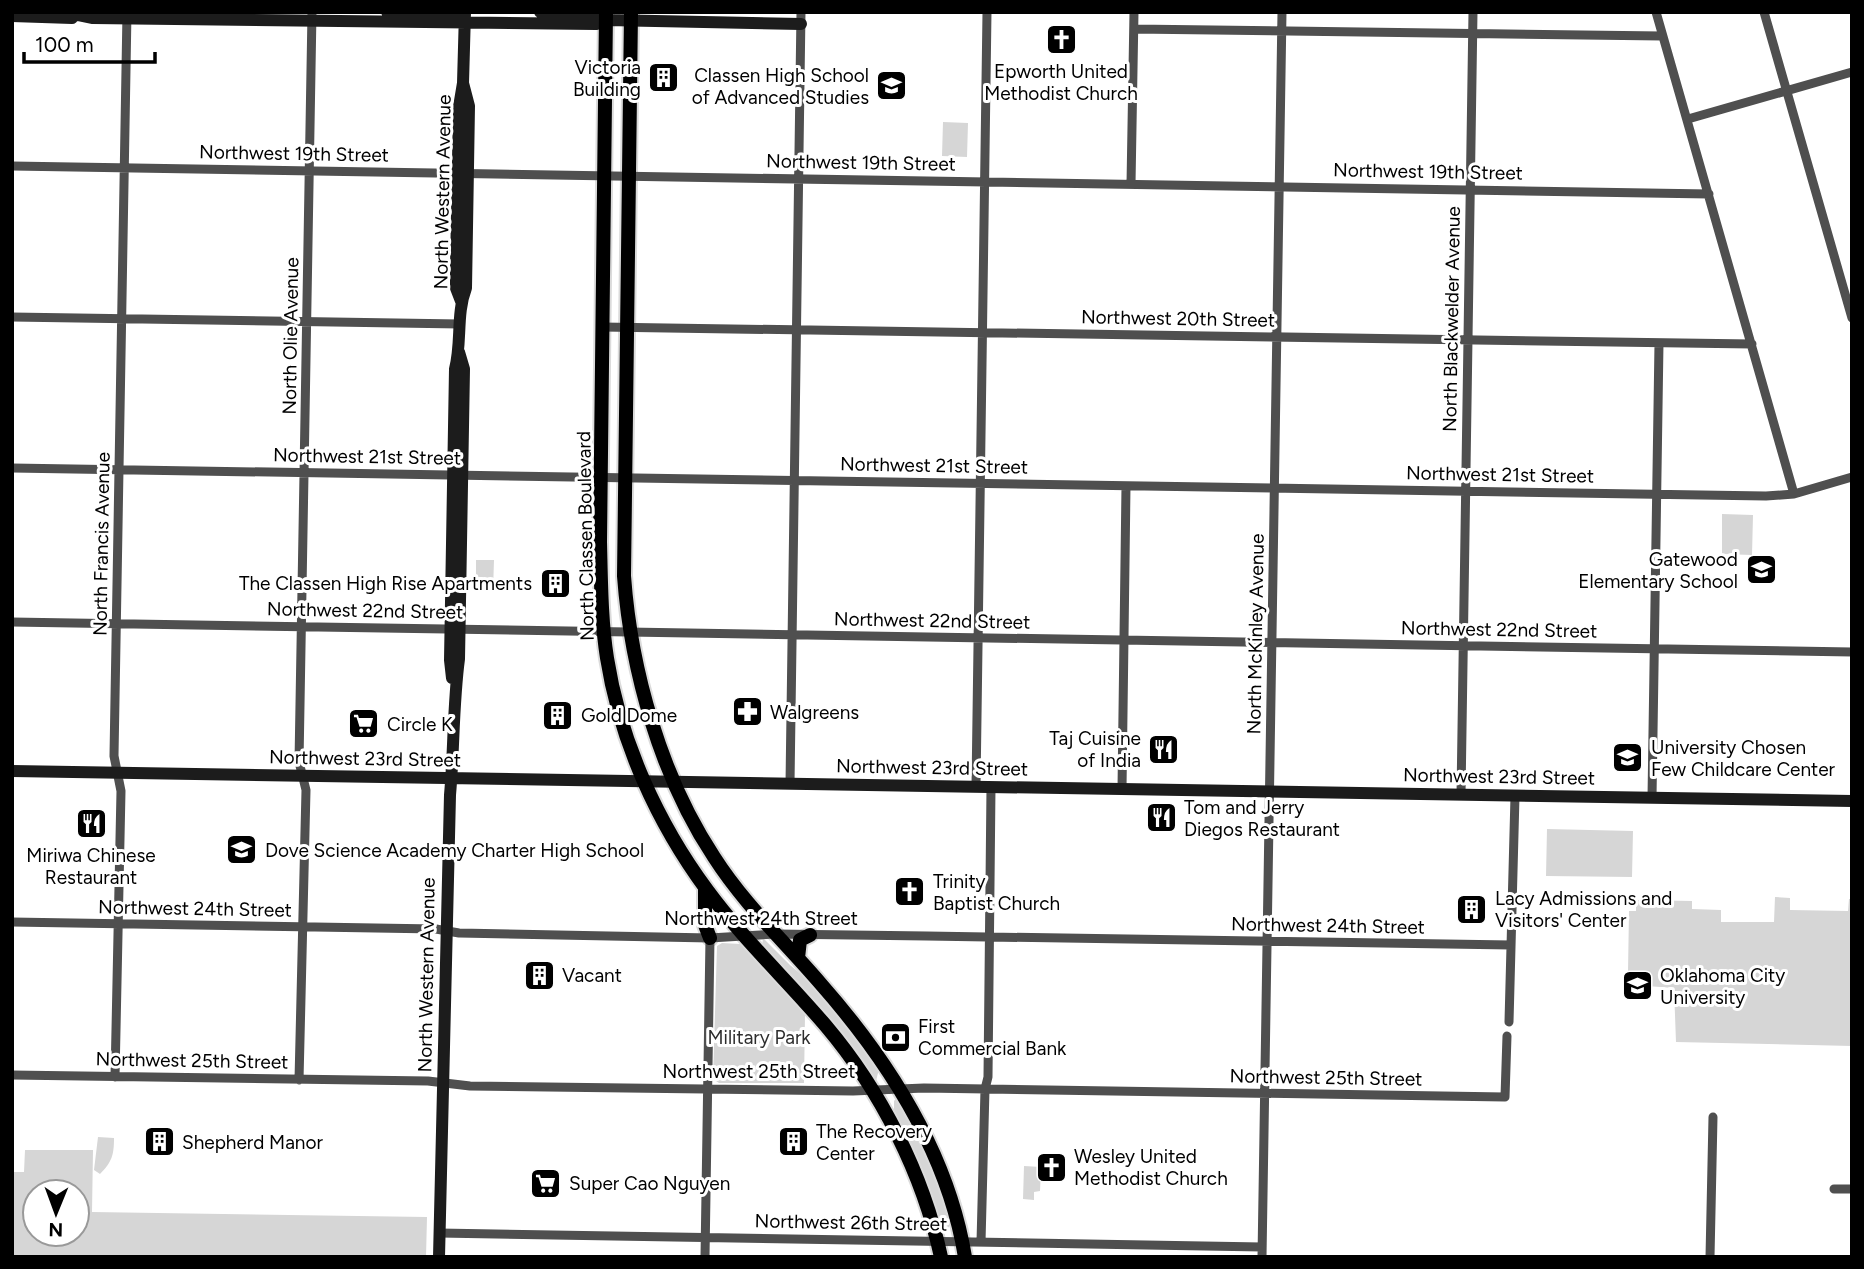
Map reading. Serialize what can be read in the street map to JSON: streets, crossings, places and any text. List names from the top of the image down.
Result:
{
  "streets": {
    "main road": ["North Classen Boulevard"],
    "street": [
      "Northwest 19th Street",
      "North Western Avenue",
      "Northwest 20th Street",
      "North Blackwelder Avenue",
      "North Olie Avenue",
      "Northwest 21st Street",
      "North Francis Avenue",
      "Northwest 22nd Street",
      "North McKinley Avenue",
      "Northwest 23rd Street",
      "Northwest 24th Street",
      "Northwest 25th Street",
      "Northwest 26th Street"
    ]
  },
  "crossings": [
    ["Northwest 19th Street", "North Western Avenue"],
    ["Northwest 19th Street", "North Blackwelder Avenue"],
    ["Northwest 19th Street", "North Olie Avenue"],
    ["Northwest 19th Street", "North Classen Boulevard"],
    ["Northwest 19th Street", "North Francis Avenue"],
    ["Northwest 19th Street", "North McKinley Avenue"],
    ["North Western Avenue", "Northwest 21st Street"],
    ["North Western Avenue", "Northwest 22nd Street"],
    ["North Western Avenue", "Northwest 23rd Street"],
    ["North Western Avenue", "Northwest 24th Street"],
    ["North Western Avenue", "Northwest 25th Street"],
    ["North Western Avenue", "Northwest 26th Street"],
    ["Northwest 20th Street", "North Blackwelder Avenue"],
    ["Northwest 20th Street", "North Classen Boulevard"],
    ["Northwest 20th Street", "North McKinley Avenue"],
    ["North Blackwelder Avenue", "Northwest 21st Street"],
    ["North Blackwelder Avenue", "Northwest 22nd Street"],
    ["North Blackwelder Avenue", "Northwest 23rd Street"],
    ["North Olie Avenue", "Northwest 21st Street"],
    ["North Olie Avenue", "Northwest 22nd Street"],
    ["North Olie Avenue", "Northwest 23rd Street"],
    ["North Olie Avenue", "Northwest 24th Street"],
    ["North Olie Avenue", "Northwest 25th Street"],
    ["Northwest 21st Street", "North Classen Boulevard"],
    ["Northwest 21st Street", "North Francis Avenue"],
    ["Northwest 21st Street", "North McKinley Avenue"],
    ["North Classen Boulevard", "Northwest 22nd Street"],
    ["North Classen Boulevard", "Northwest 23rd Street"],
    ["North Classen Boulevard", "Northwest 24th Street"],
    ["North Classen Boulevard", "Northwest 25th Street"],
    ["North Classen Boulevard", "Northwest 26th Street"],
    ["North Francis Avenue", "Northwest 22nd Street"],
    ["North Francis Avenue", "Northwest 23rd Street"],
    ["North Francis Avenue", "Northwest 24th Street"],
    ["North Francis Avenue", "Northwest 25th Street"],
    ["Northwest 22nd Street", "North McKinley Avenue"],
    ["North McKinley Avenue", "Northwest 23rd Street"],
    ["North McKinley Avenue", "Northwest 24th Street"],
    ["North McKinley Avenue", "Northwest 25th Street"],
    ["North McKinley Avenue", "Northwest 26th Street"]
  ],
  "parks": ["Military Park"],
  "places": {
    "church": ["Epworth United Methodist Church", "Trinity Baptist Church", "Wesley United Methodist Church"],
    "building": [
      "Victoria Building",
      "The Classen High Rise Apartments",
      "Gold Dome",
      "Lacy Admissions and Visitors' Center",
      "Vacant",
      "Shepherd Manor",
      "The Recovery Center"
    ],
    "school or university": [
      "Classen High School of Advanced Studies",
      "Gatewood Elementary School",
      "University Chosen Few Childcare Center",
      "Dove Science Academy Charter High School",
      "Oklahoma City University"
    ],
    "pharmacy": ["Walgreens"],
    "supermarket": ["Circle K", "Super Cao Nguyen"],
    "restaurant": ["Taj Cuisine of India", "Tom and Jerry Diegos Restaurant", "Miriwa Chinese Restaurant"],
    "bank": ["First Commercial Bank"]
  },
  "scale_bar": "100 m",
  "north": "bottom"
}
